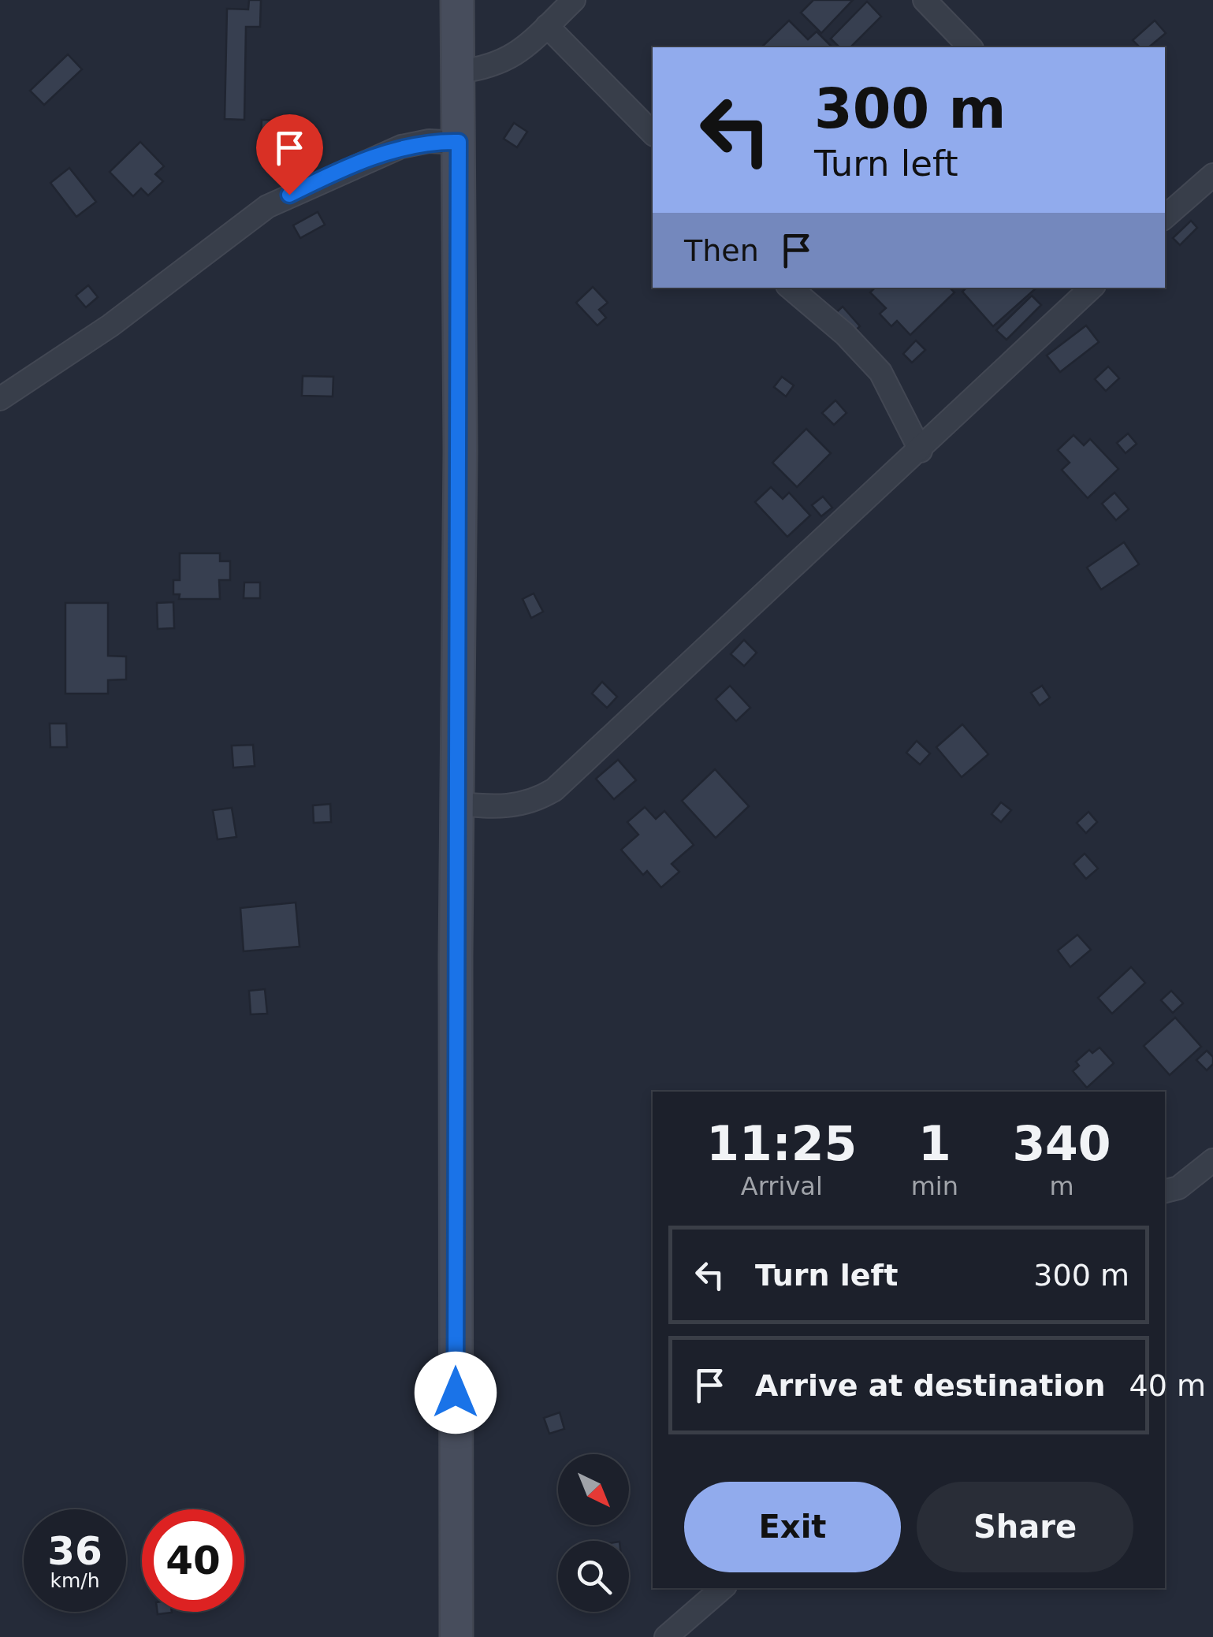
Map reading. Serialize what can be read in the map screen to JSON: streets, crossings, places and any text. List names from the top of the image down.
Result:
{
  "north": "bottom right",
  "page": {
    "turn": ["300 m", "Turn left"],
    "then": "Then",
    "eta": [
      "11:25",
      "Arrival",
      "1",
      "min",
      "340",
      "m"
    ],
    "list": [
      {
        "name": "Turn left",
        "value": "300 m"
      },
      {
        "name": "Arrive at destination",
        "value": "40 m"
      }
    ],
    "buttons": ["Exit", "Share"],
    "speed": "36 km/h",
    "limit": "40"
  }
}
